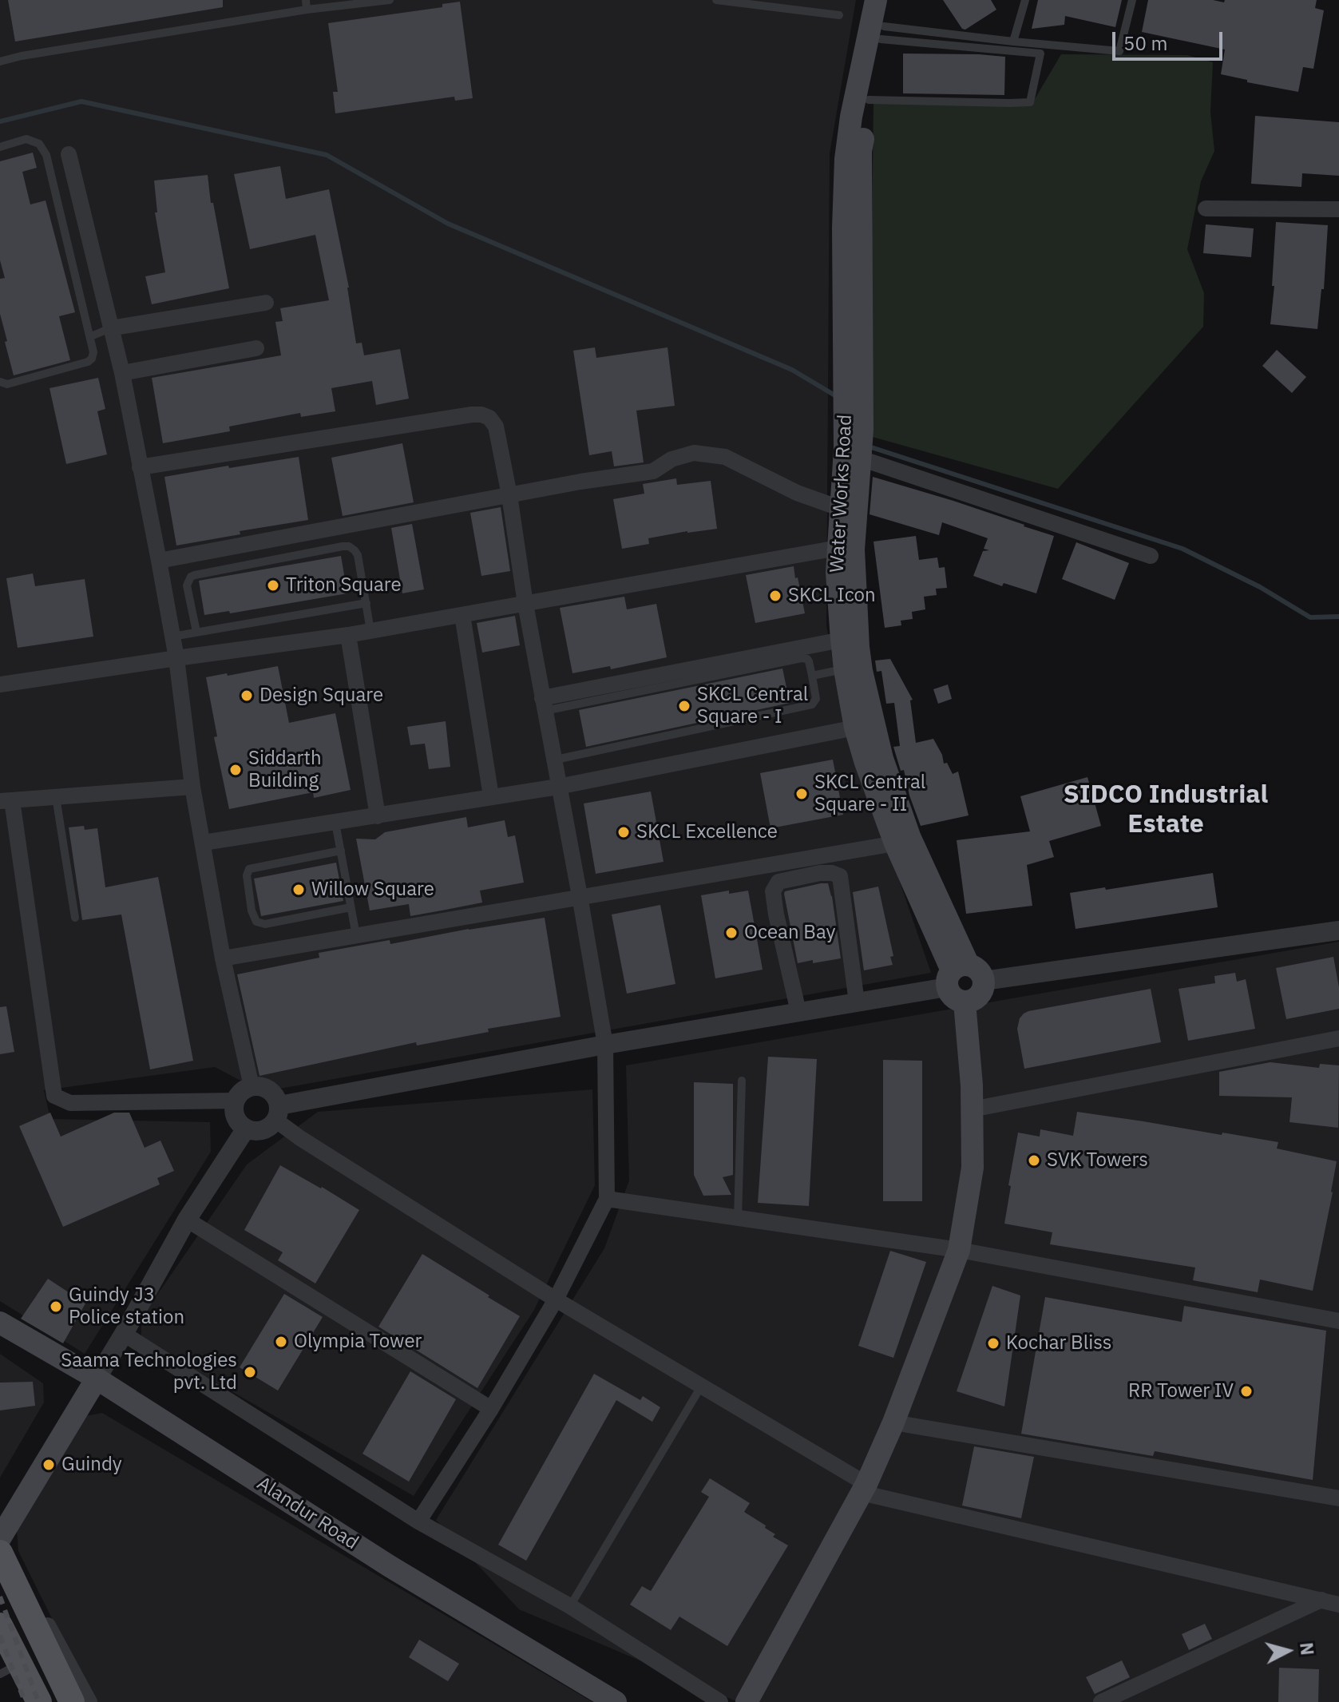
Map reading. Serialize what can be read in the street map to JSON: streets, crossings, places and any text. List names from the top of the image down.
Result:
{
  "streets": {
    "main road": ["Water Works Road", "Alandur Road"]
  },
  "districts": ["SIDCO Industrial Estate"],
  "places": [
    "Triton Square",
    "SKCL Icon",
    "Design Square",
    "SKCL Central Square - I",
    "Siddarth Building",
    "SKCL Central Square - II",
    "SKCL Excellence",
    "Willow Square",
    "Ocean Bay",
    "SVK Towers",
    "Guindy J3 Police station",
    "Olympia Tower",
    "Kochar Bliss",
    "Saama Technologies pvt. Ltd",
    "RR Tower IV",
    "Guindy"
  ],
  "scale_bar": "50 m",
  "north": "right"
}
